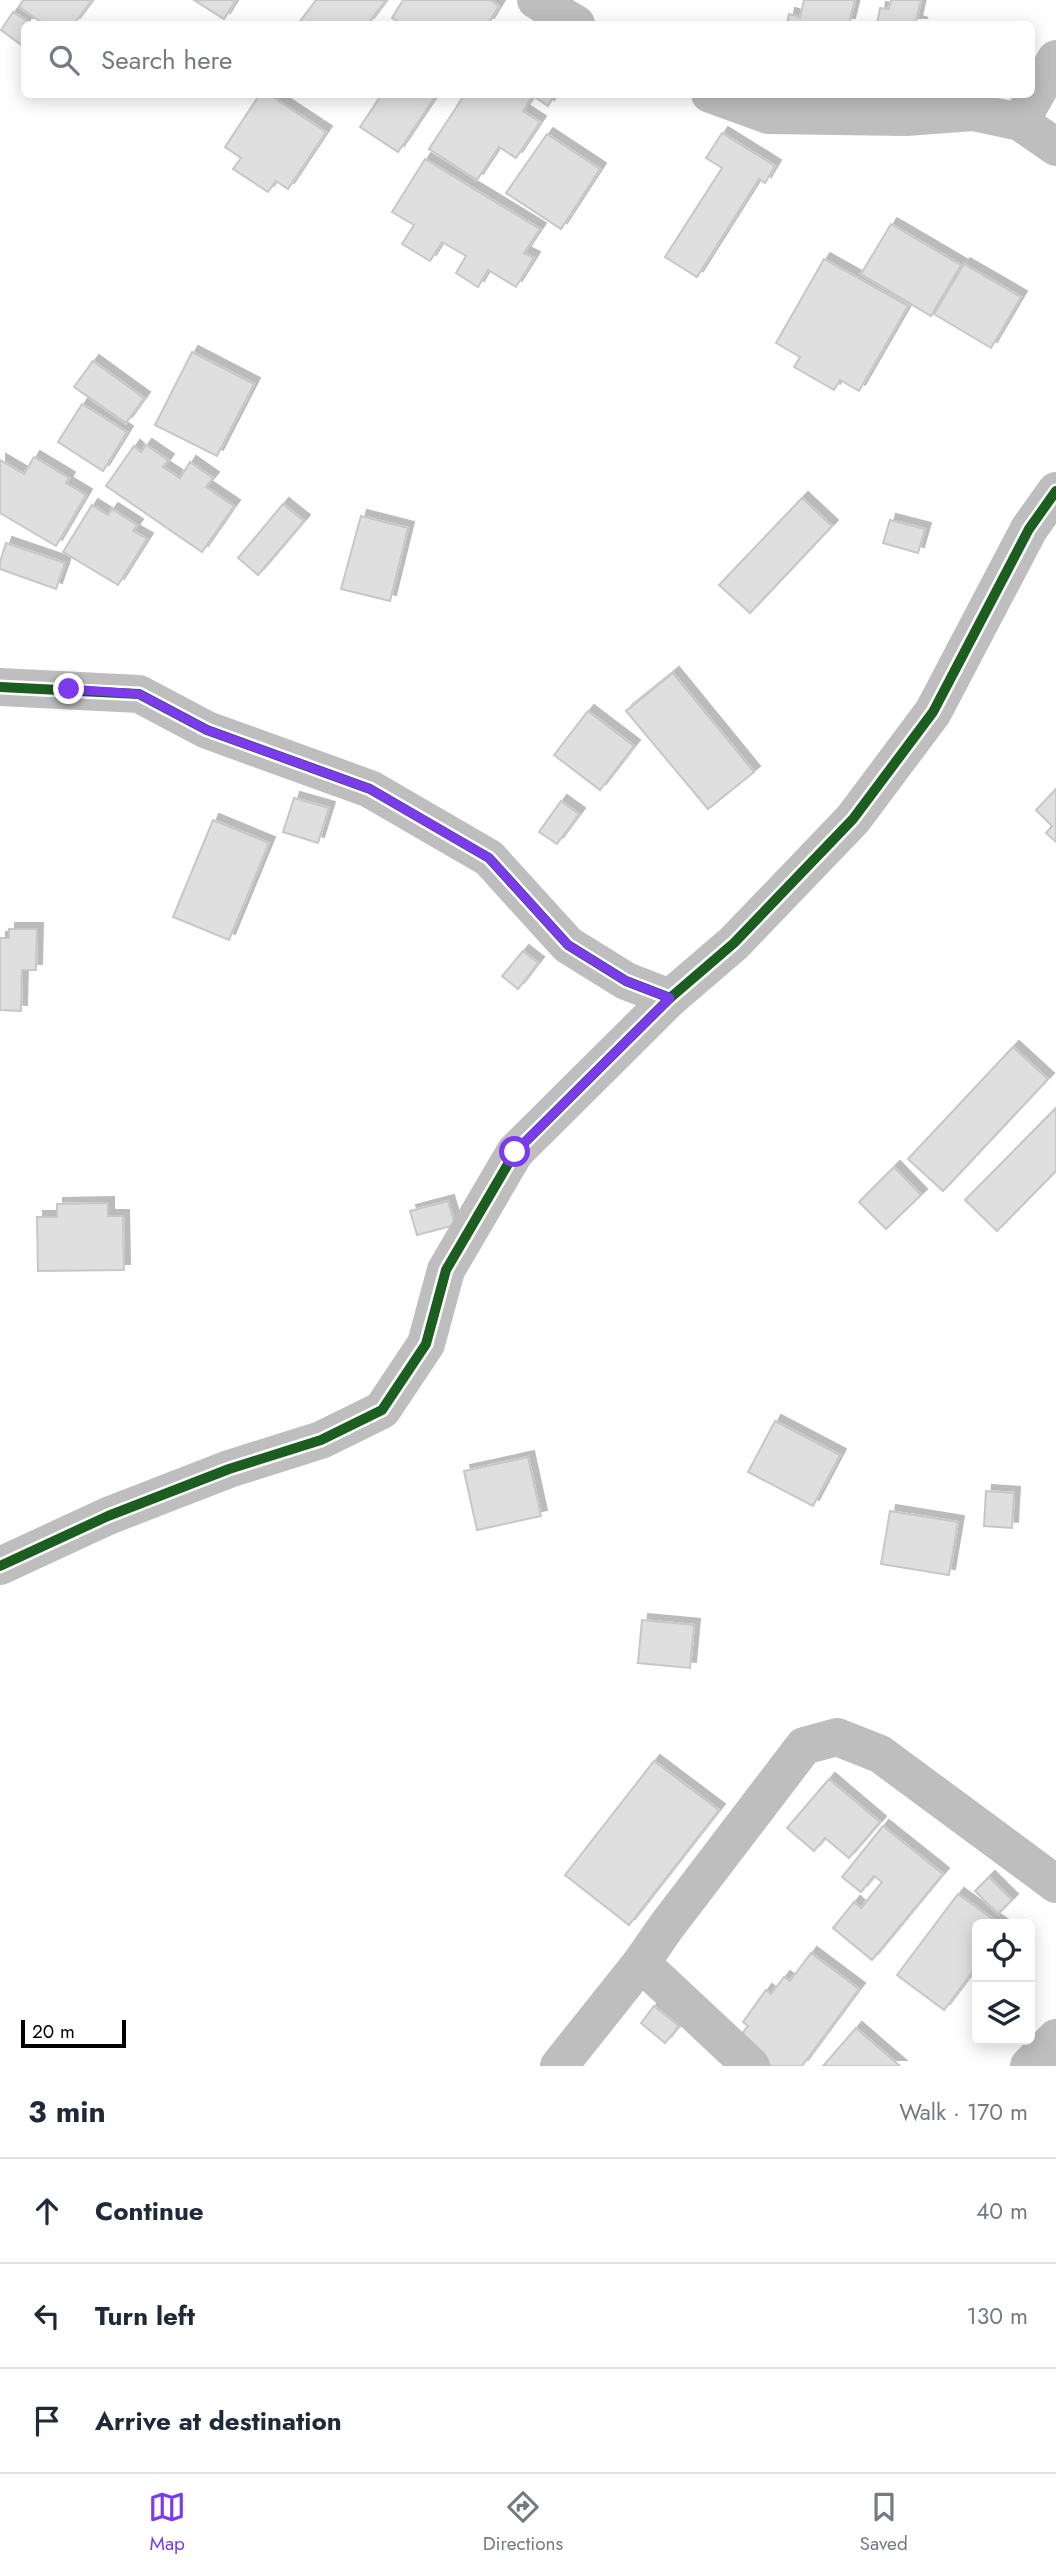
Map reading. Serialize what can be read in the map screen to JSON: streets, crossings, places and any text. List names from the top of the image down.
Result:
{
  "scale_bar": "20 m",
  "page": {
    "search": "Search here",
    "scale": "20 m",
    "heading": ["3 min", "Walk · 170 m"],
    "list": [
      ["Continue", "40 m"],
      ["Turn left", "130 m"],
      "Arrive at destination"
    ],
    "nav": ["Map", "Directions", "Saved"]
  }
}
